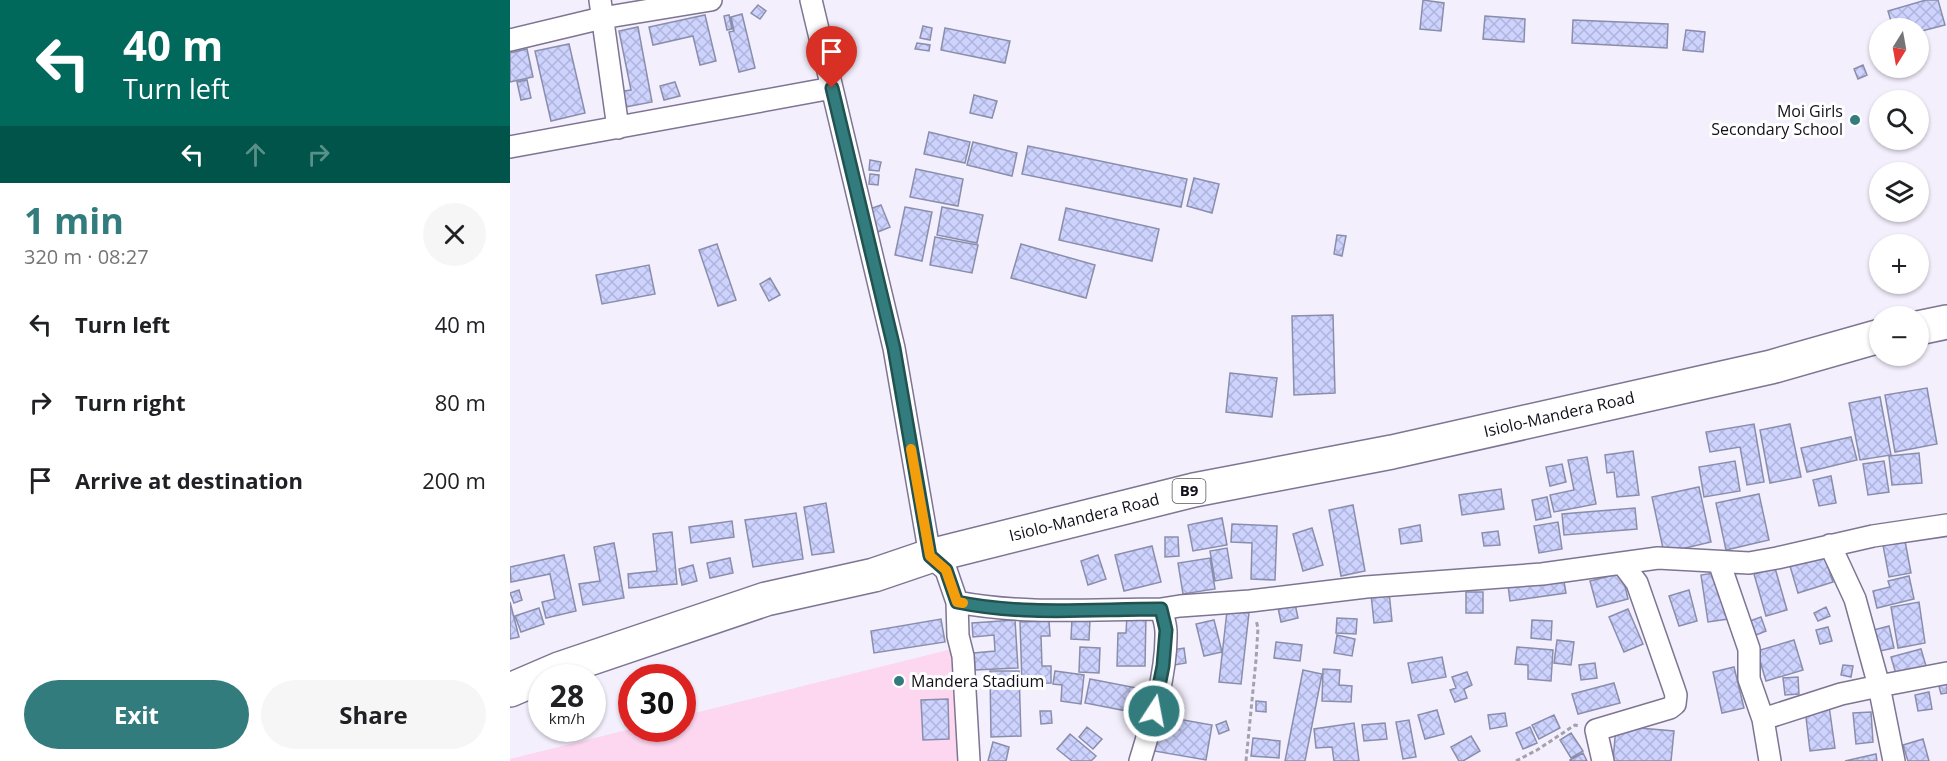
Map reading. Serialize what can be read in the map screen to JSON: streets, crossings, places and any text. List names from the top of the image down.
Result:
{
  "streets": {
    "highway": ["Isiolo-Mandera Road", "B9"]
  },
  "places": ["Moi Girls Secondary School", "Mandera Stadium"],
  "north": "bottom",
  "page": {
    "turn": ["40 m", "Turn left"],
    "map_buttons": ["+", "−"],
    "heading": ["1 min", "320 m · 08:27"],
    "list": [
      {
        "name": "Turn left",
        "value": "40 m"
      },
      {
        "name": "Turn right",
        "value": "80 m"
      },
      {
        "name": "Arrive at destination",
        "value": "200 m"
      }
    ],
    "speed": "28 km/h",
    "limit": "30",
    "buttons": ["Exit", "Share"]
  }
}
